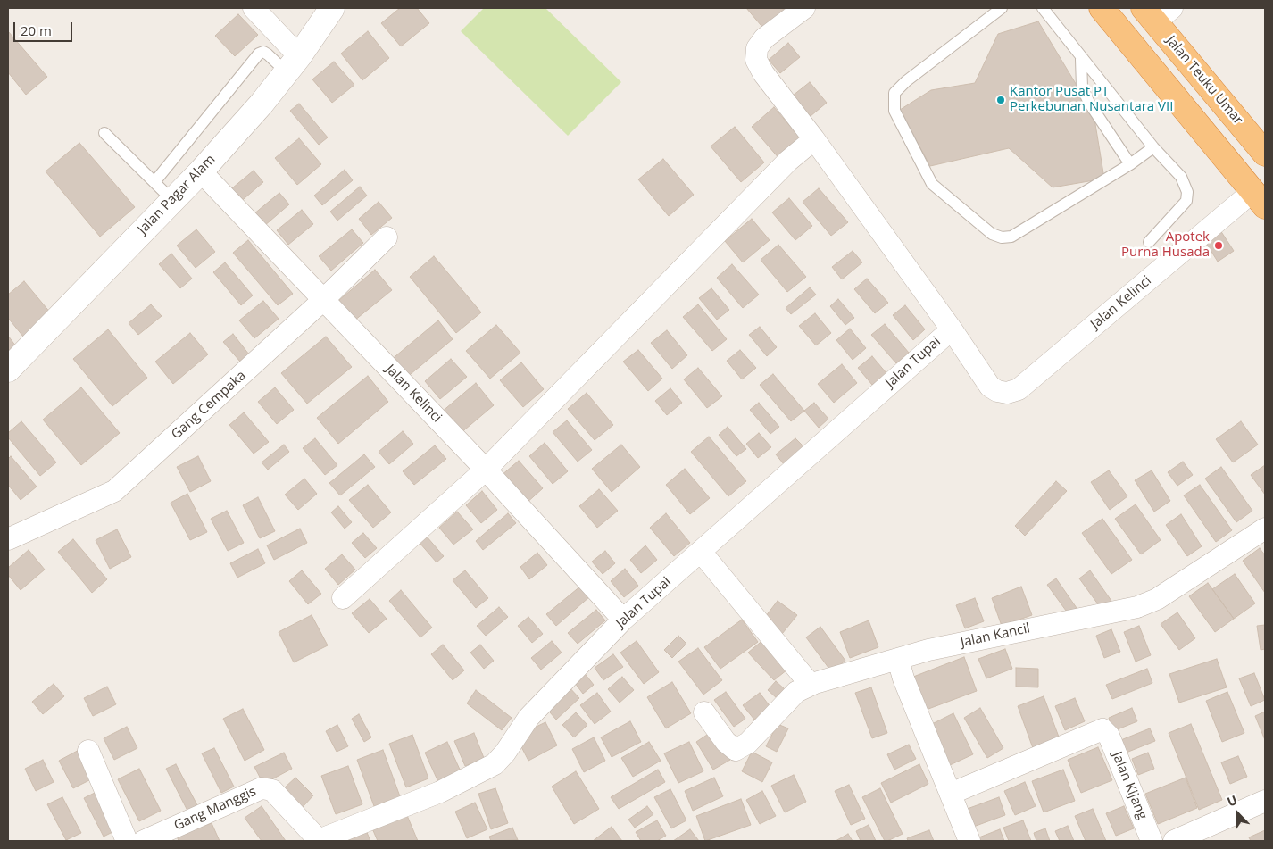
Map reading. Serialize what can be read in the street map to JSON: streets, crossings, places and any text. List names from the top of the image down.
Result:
{
  "streets": {
    "highway": ["Jalan Teuku Umar"],
    "street": [
      "Jalan Pagar Alam",
      "Jalan Kelinci",
      "Jalan Tupai",
      "Gang Cempaka",
      "Jalan Kancil",
      "Jalan Kijang",
      "Gang Manggis"
    ]
  },
  "crossings": [
    ["Jalan Pagar Alam", "Jalan Kelinci"],
    ["Jalan Kelinci", "Jalan Tupai"],
    ["Jalan Kelinci", "Gang Cempaka"],
    ["Jalan Tupai", "Gang Manggis"]
  ],
  "places": ["Kantor Pusat PT Perkebunan Nusantara VII", "Apotek Purna Husada"],
  "scale_bar": "20 m",
  "north": "top"
}
